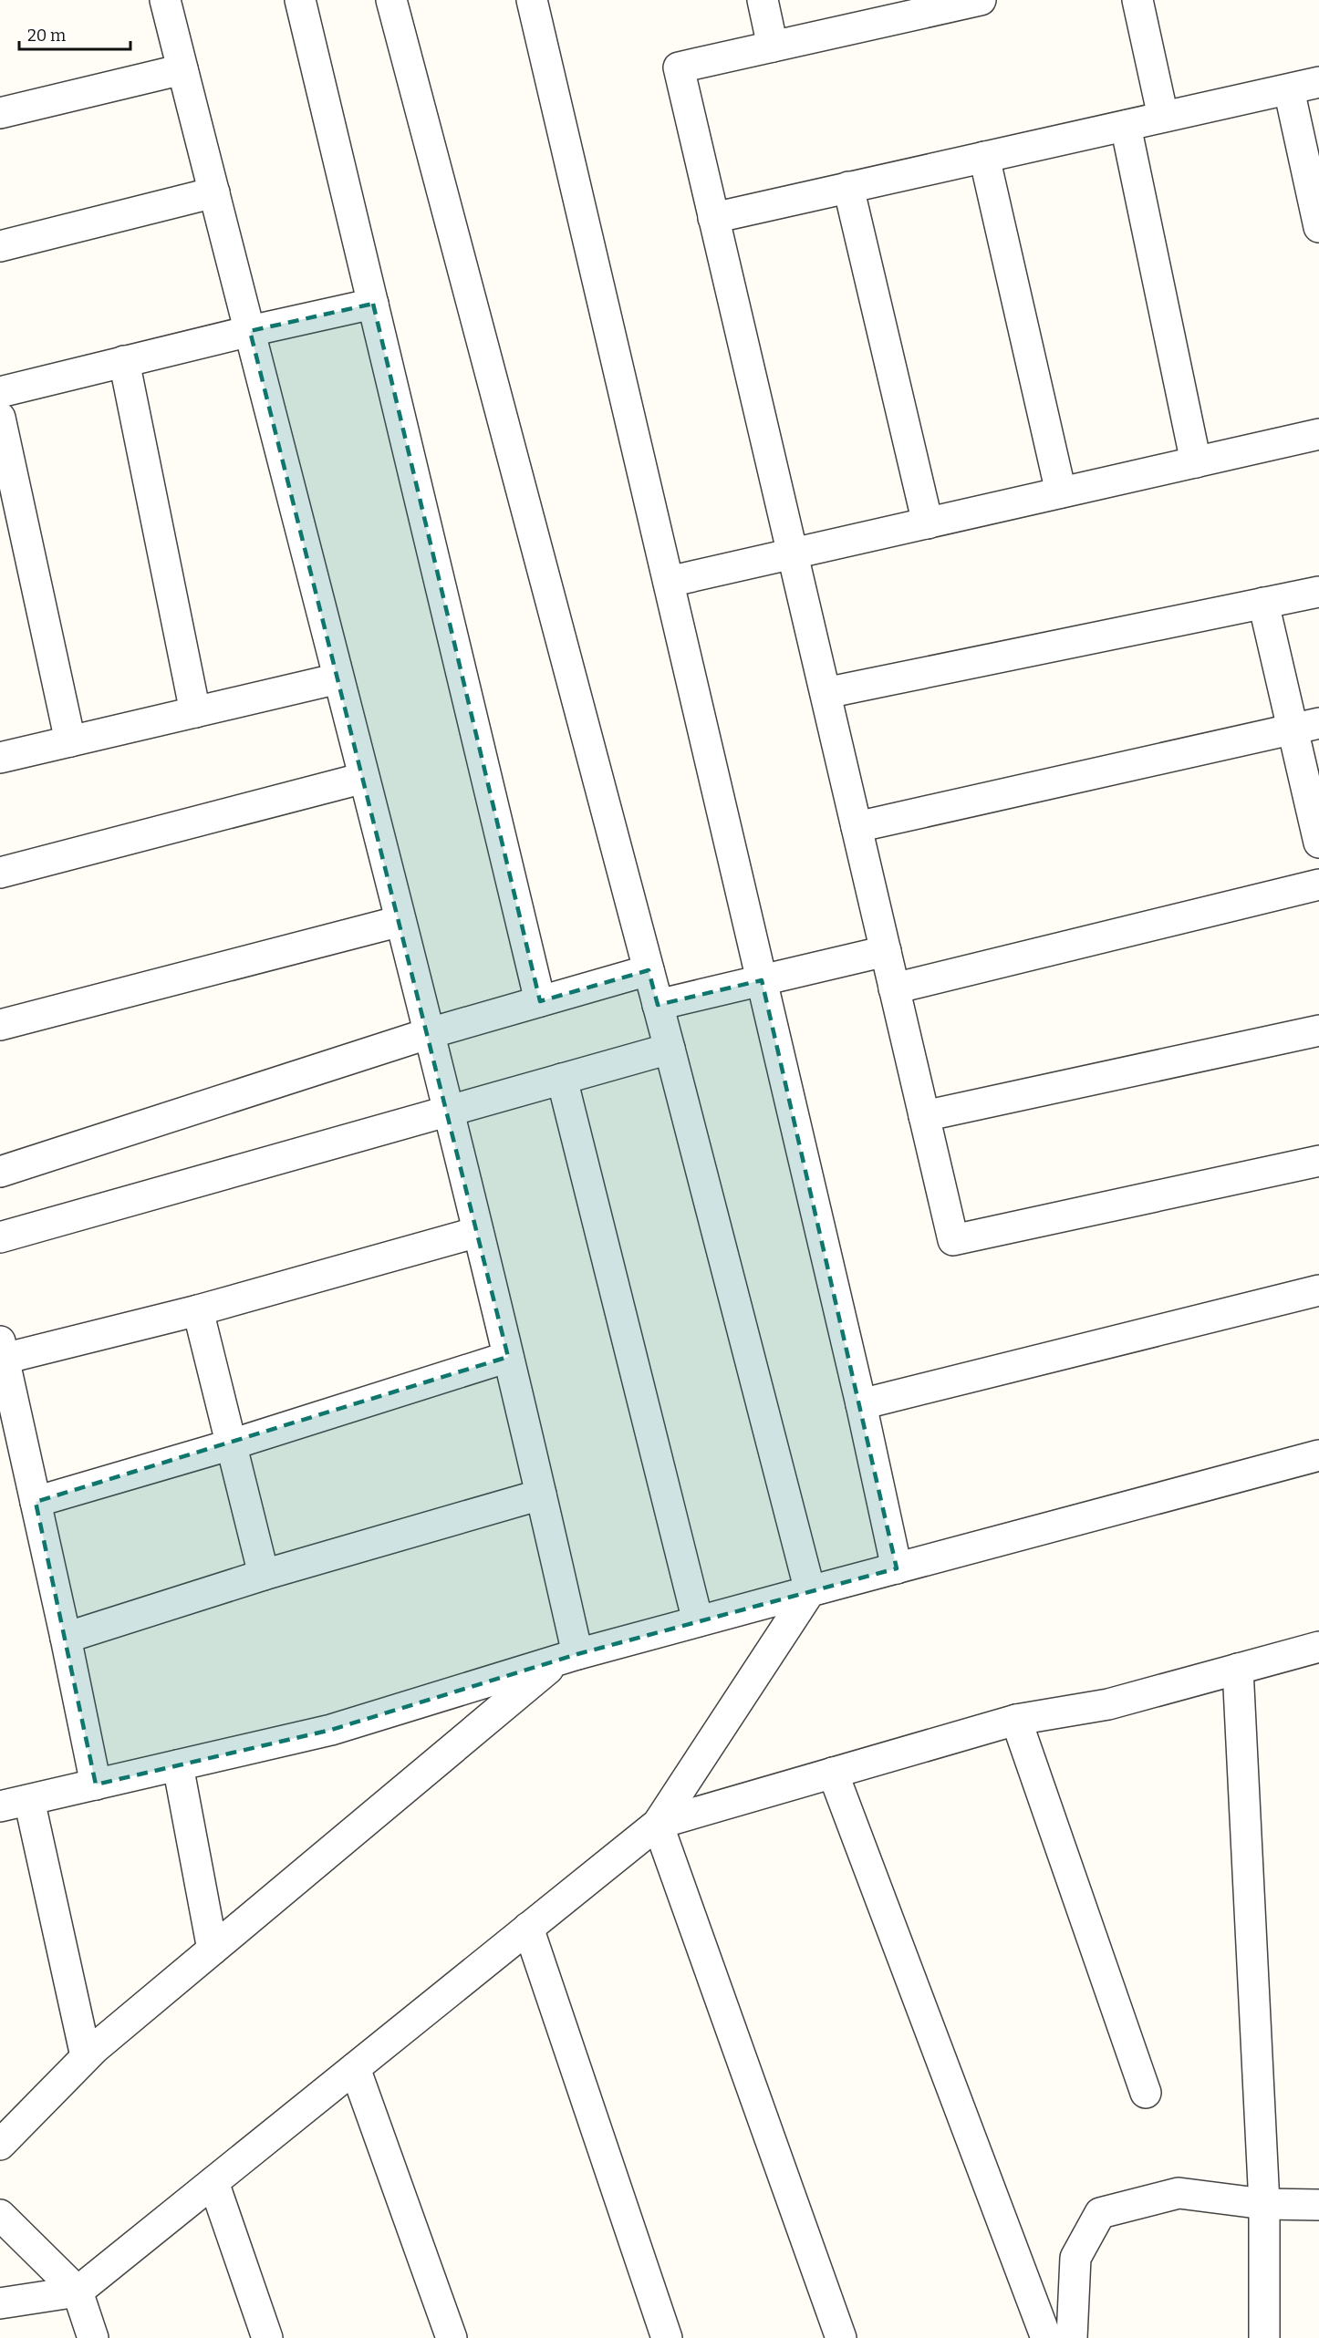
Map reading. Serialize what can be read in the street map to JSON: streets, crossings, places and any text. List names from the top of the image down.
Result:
{
  "scale_bar": "20 m"
}
